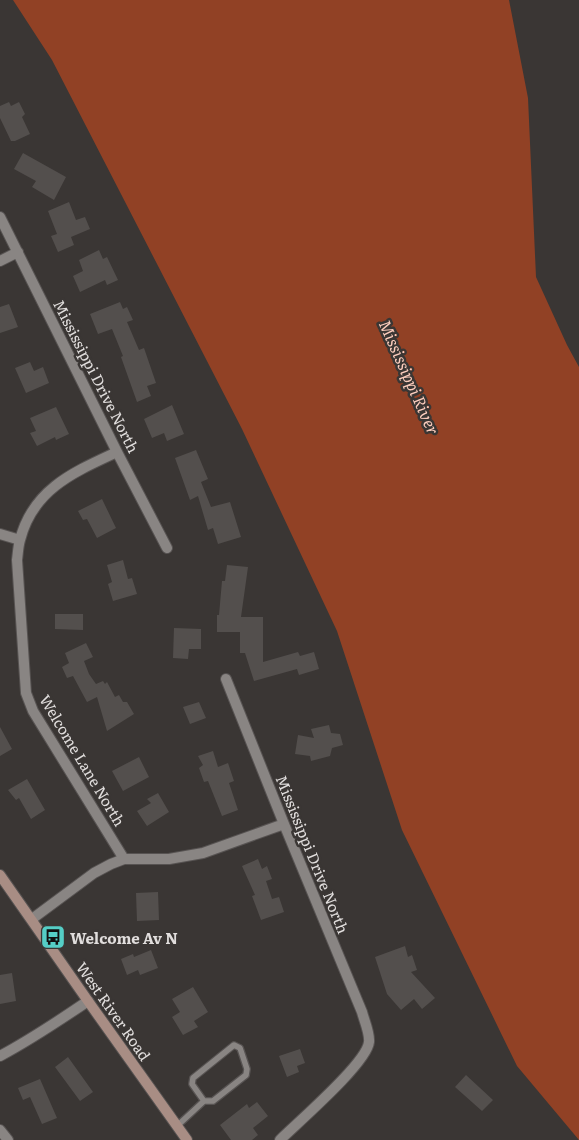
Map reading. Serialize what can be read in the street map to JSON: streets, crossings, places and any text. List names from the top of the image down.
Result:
{
  "streets": {
    "main road": ["West River Road"],
    "street": ["Mississippi Drive North", "Welcome Lane North"]
  },
  "crossings": [
    ["Mississippi Drive North", "Welcome Lane North"]
  ],
  "water": ["Mississippi River"],
  "places": {
    "bus stop": ["Welcome Av N"]
  }
}
